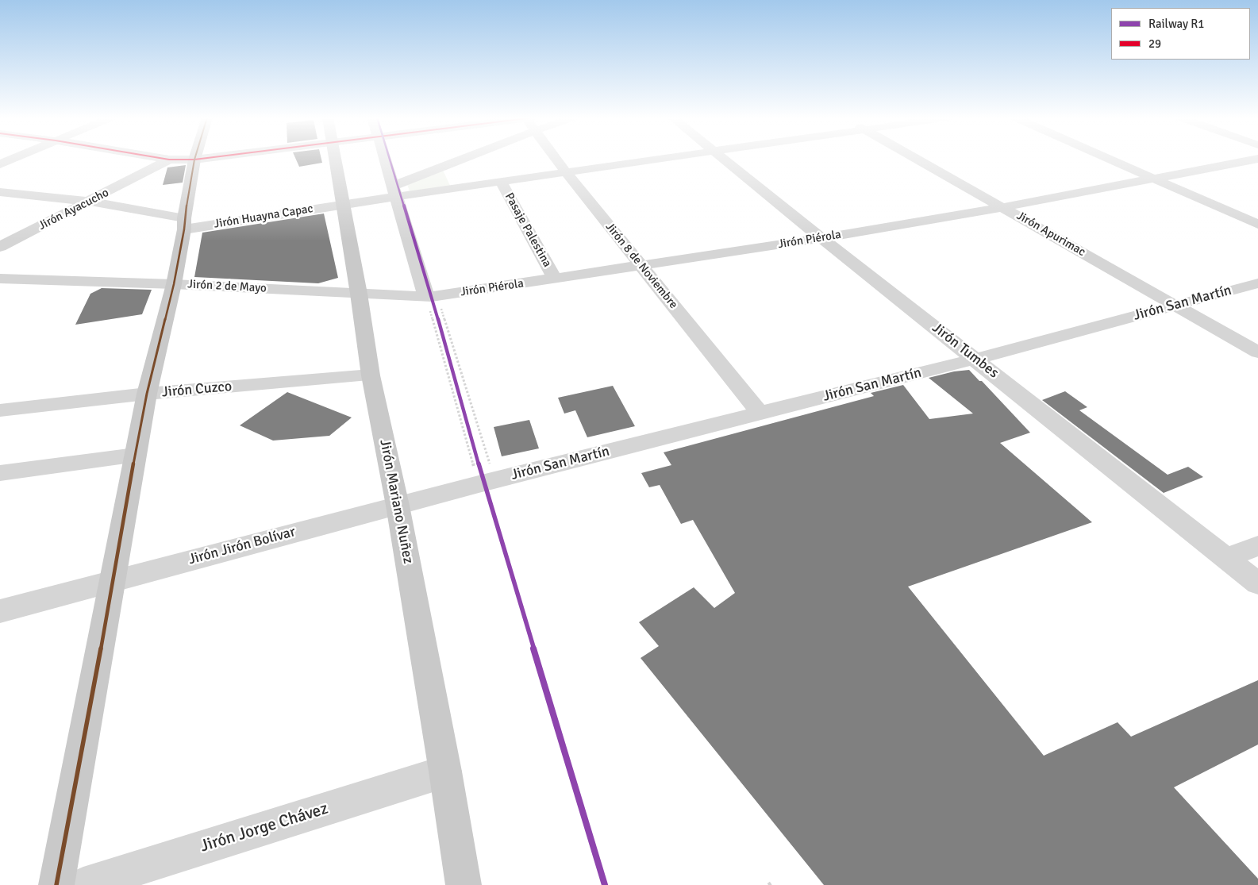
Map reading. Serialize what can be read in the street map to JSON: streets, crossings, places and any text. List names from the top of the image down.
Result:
{
  "streets": {
    "main road": ["Jirón Mariano Nuñez"],
    "street": [
      "Jirón Ayacucho",
      "Jirón Huayna Capac",
      "Pasaje Palestina",
      "Jirón Apurimac",
      "Jirón Piérola",
      "Jirón 8 de Noviembre",
      "Jirón 2 de Mayo",
      "Jirón San Martín",
      "Jirón Tumbes",
      "Jirón Cuzco",
      "Jirón Jirón Bolívar",
      "Jirón Jorge Chávez"
    ]
  },
  "crossings": [
    ["Jirón Ayacucho", "Jirón Huayna Capac"],
    ["Jirón Huayna Capac", "Jirón Mariano Nuñez"],
    ["Pasaje Palestina", "Jirón Piérola"],
    ["Jirón Apurimac", "Jirón Piérola"],
    ["Jirón Apurimac", "Jirón San Martín"],
    ["Jirón Piérola", "Jirón 8 de Noviembre"],
    ["Jirón Piérola", "Jirón 2 de Mayo"],
    ["Jirón Piérola", "Jirón Tumbes"],
    ["Jirón Piérola", "Jirón Mariano Nuñez"],
    ["Jirón 8 de Noviembre", "Jirón San Martín"],
    ["Jirón 2 de Mayo", "Jirón Mariano Nuñez"],
    ["Jirón San Martín", "Jirón Tumbes"],
    ["Jirón San Martín", "Jirón Jirón Bolívar"],
    ["Jirón Cuzco", "Jirón Mariano Nuñez"],
    ["Jirón Mariano Nuñez", "Jirón Jirón Bolívar"],
    ["Jirón Mariano Nuñez", "Jirón Jorge Chávez"]
  ],
  "lines": ["rail line R1", "transit line 29"],
  "legend": ["Railway R1", "29"]
}
